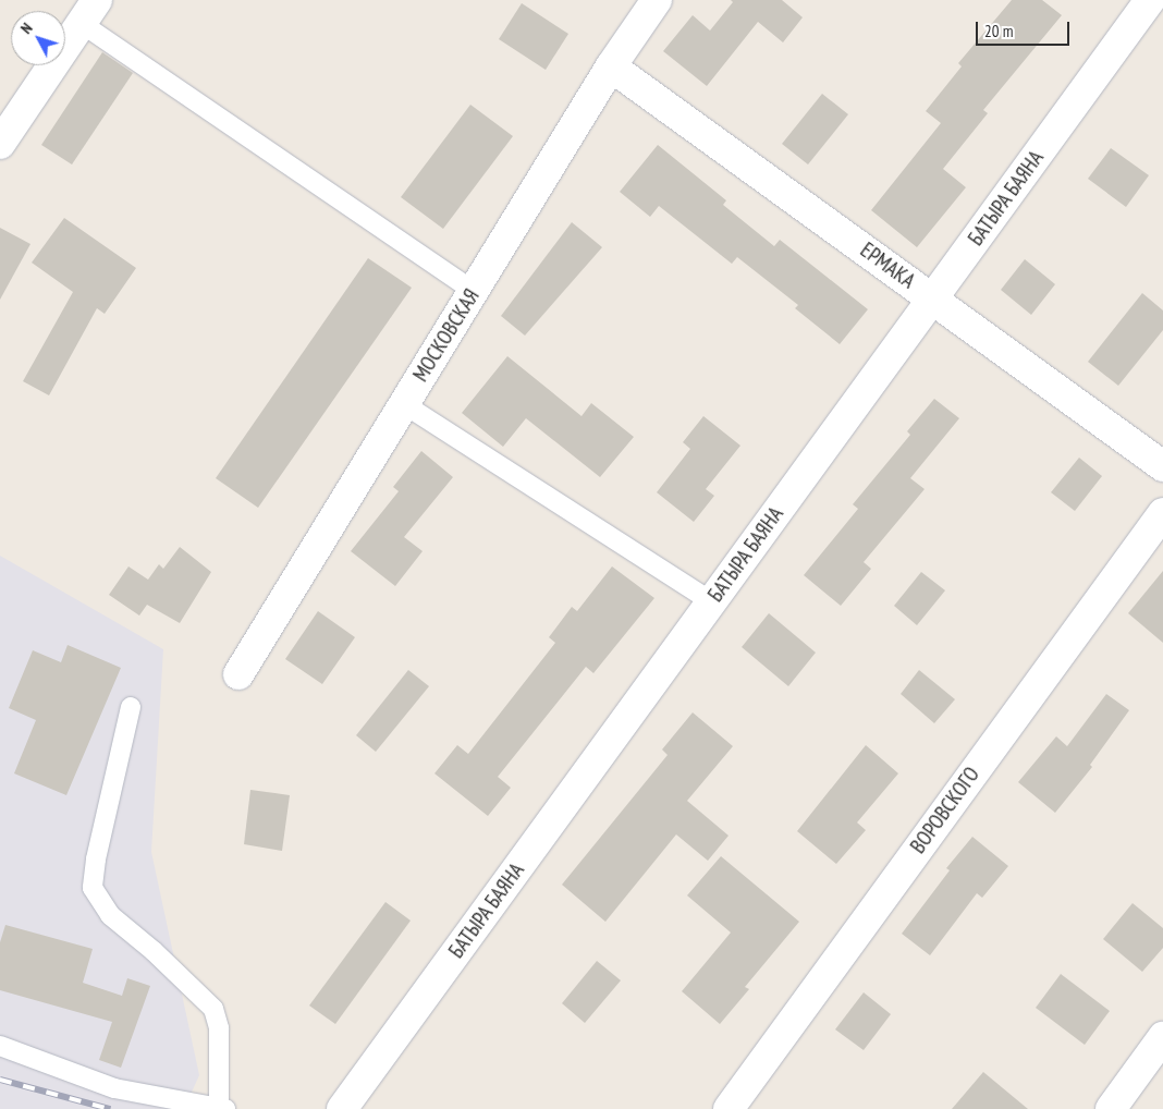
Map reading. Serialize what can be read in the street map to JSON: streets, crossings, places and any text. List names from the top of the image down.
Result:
{
  "streets": {
    "street": [
      "БАТЫРА БАЯНА",
      "ЕРМАКА",
      "МОСКОВСКАЯ",
      "ВОРОВСКОГО"
    ]
  },
  "crossings": [
    ["БАТЫРА БАЯНА", "ЕРМАКА"],
    ["ЕРМАКА", "МОСКОВСКАЯ"]
  ],
  "scale_bar": "20 m",
  "north": "top left"
}
